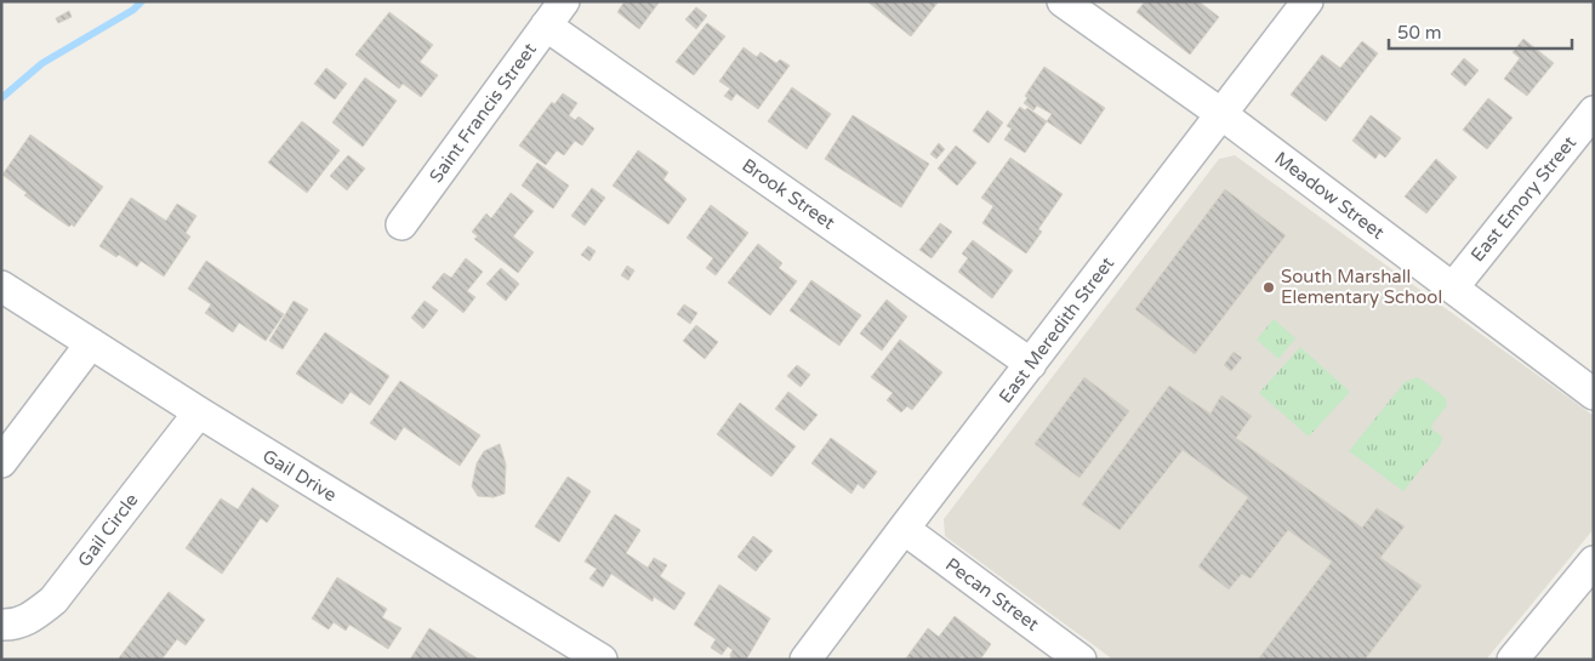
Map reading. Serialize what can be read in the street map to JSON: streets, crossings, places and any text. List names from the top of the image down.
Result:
{
  "streets": {
    "street": [
      "Saint Francis Street",
      "Brook Street",
      "Meadow Street",
      "East Emory Street",
      "East Meredith Street",
      "Gail Drive",
      "Gail Circle",
      "Pecan Street"
    ]
  },
  "crossings": [
    ["Saint Francis Street", "Brook Street"],
    ["Brook Street", "East Meredith Street"],
    ["Meadow Street", "East Emory Street"],
    ["Meadow Street", "East Meredith Street"],
    ["East Meredith Street", "Pecan Street"],
    ["Gail Drive", "Gail Circle"]
  ],
  "places": ["South Marshall Elementary School"],
  "scale_bar": "50 m"
}
